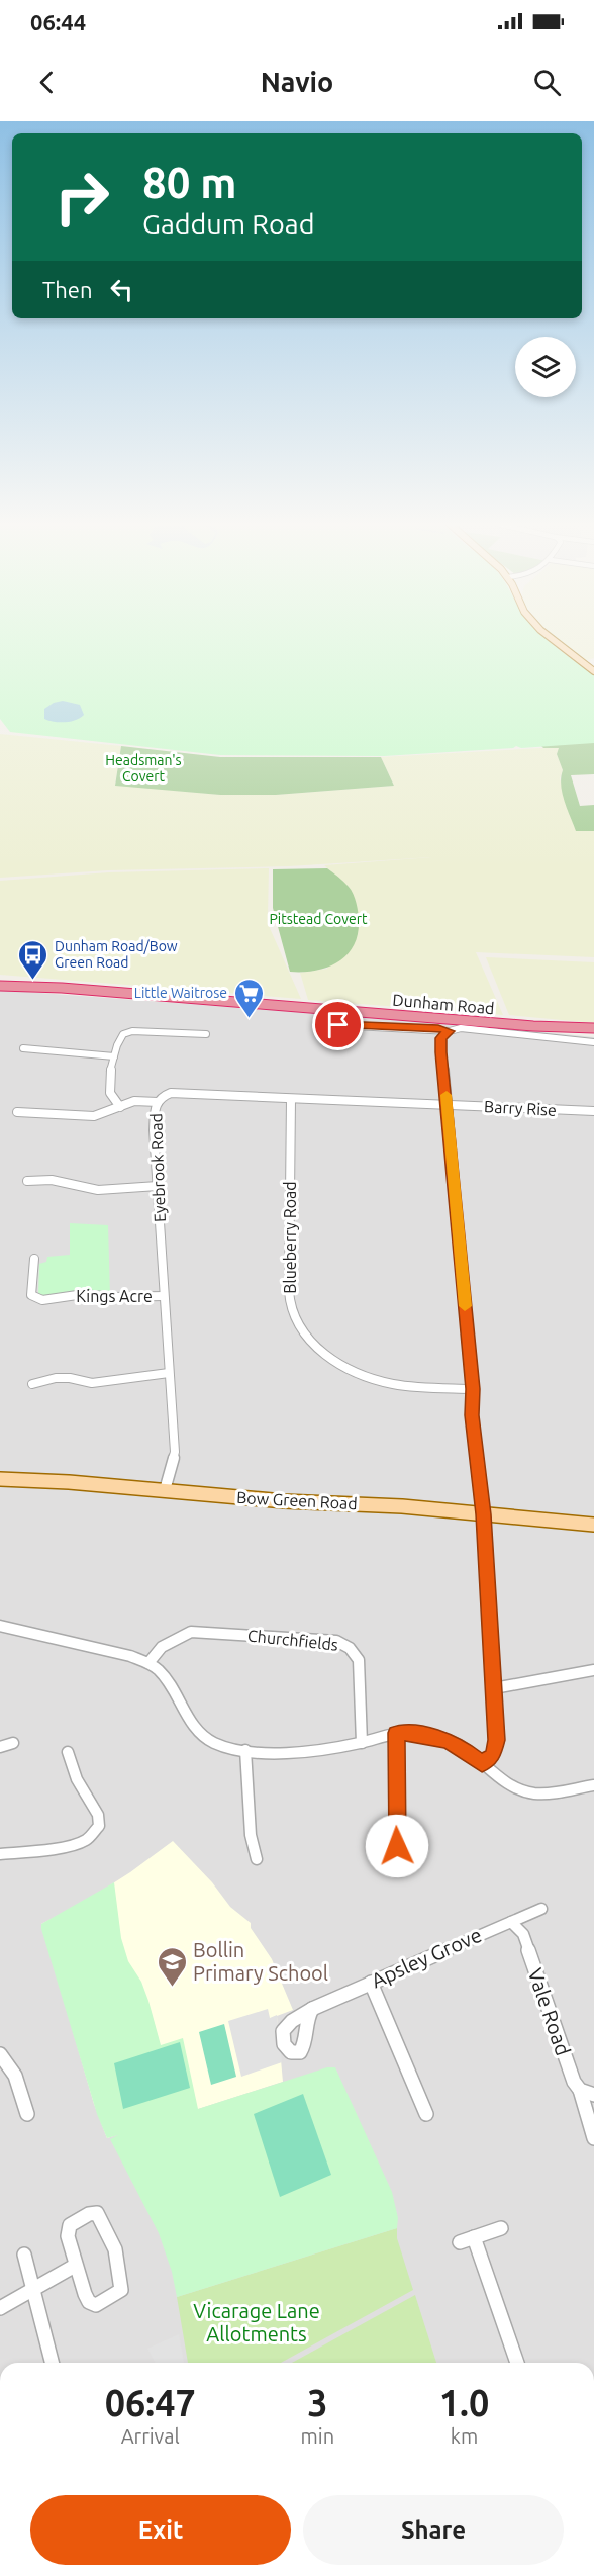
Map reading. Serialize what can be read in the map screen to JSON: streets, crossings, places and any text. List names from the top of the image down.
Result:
{
  "streets": {
    "highway": ["Dunham Road"],
    "main road": ["Bow Green Road"],
    "street": [
      "Barry Rise",
      "Eyebrook Road",
      "Blueberry Road",
      "Kings Acre",
      "Churchfields",
      "Apsley Grove",
      "Vale Road"
    ]
  },
  "crossings": [
    ["Barry Rise", "Eyebrook Road"],
    ["Eyebrook Road", "Blueberry Road"],
    ["Eyebrook Road", "Kings Acre"],
    ["Eyebrook Road", "Bow Green Road"],
    ["Apsley Grove", "Vale Road"]
  ],
  "parks": ["Headsman's Covert", "Pitstead Covert", "Vicarage Lane Allotments"],
  "places": {
    "bus stop": ["Dunham Road/Bow Green Road"],
    "supermarket": ["Little Waitrose"],
    "school or university": ["Bollin Primary School"]
  },
  "page": {
    "status": "06:44",
    "header": "Navio",
    "turn": ["80 m", "Gaddum Road"],
    "then": "Then",
    "eta": [
      "06:47",
      "Arrival",
      "3",
      "min",
      "1.0",
      "km"
    ],
    "buttons": ["Exit", "Share"]
  }
}
